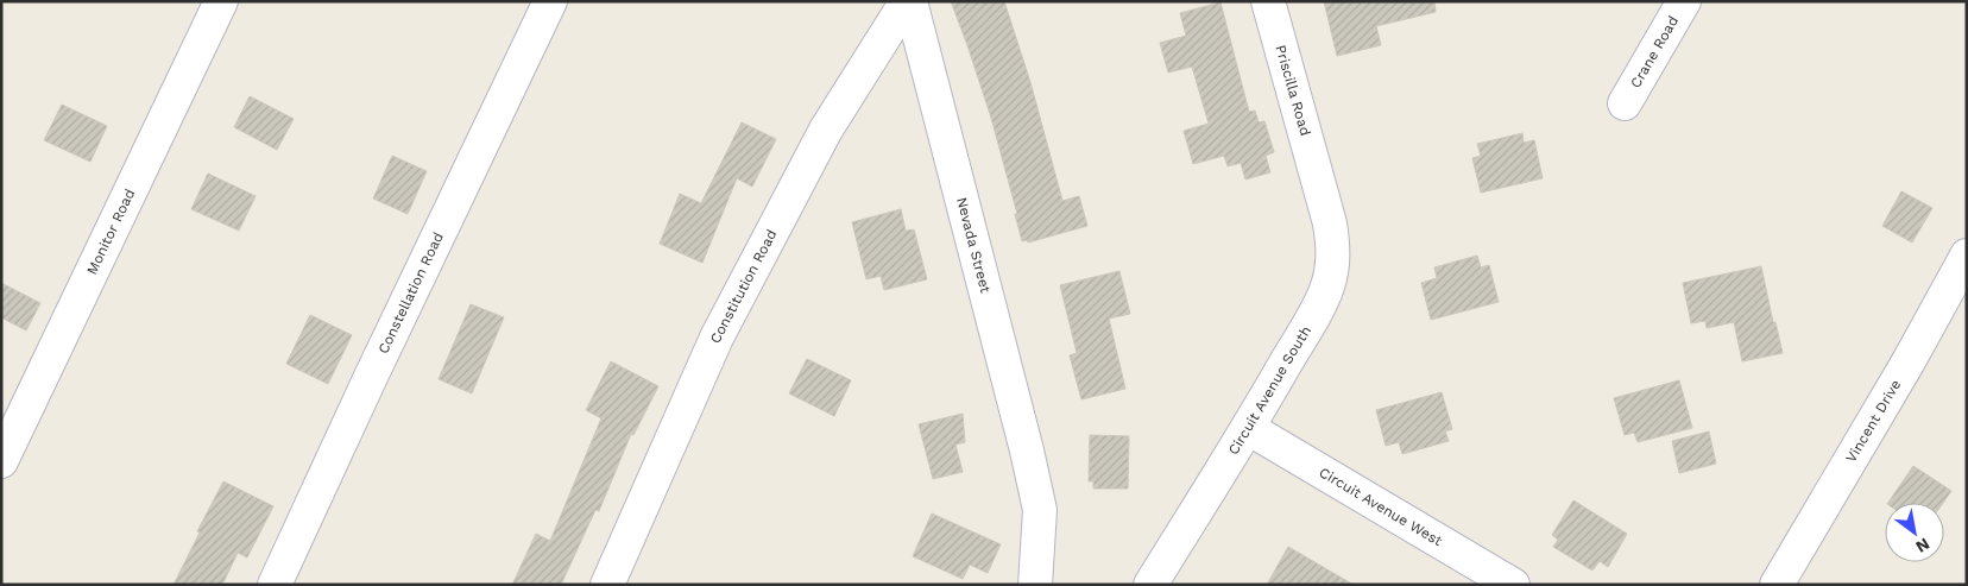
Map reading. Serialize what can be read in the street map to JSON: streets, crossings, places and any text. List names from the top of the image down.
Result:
{
  "streets": {
    "street": [
      "Crane Road",
      "Priscilla Road",
      "Monitor Road",
      "Nevada Street",
      "Constitution Road",
      "Constellation Road",
      "Circuit Avenue South",
      "Vincent Drive",
      "Circuit Avenue West"
    ]
  },
  "crossings": [
    ["Priscilla Road", "Circuit Avenue South"],
    ["Nevada Street", "Constitution Road"],
    ["Circuit Avenue South", "Circuit Avenue West"]
  ],
  "north": "bottom right"
}
